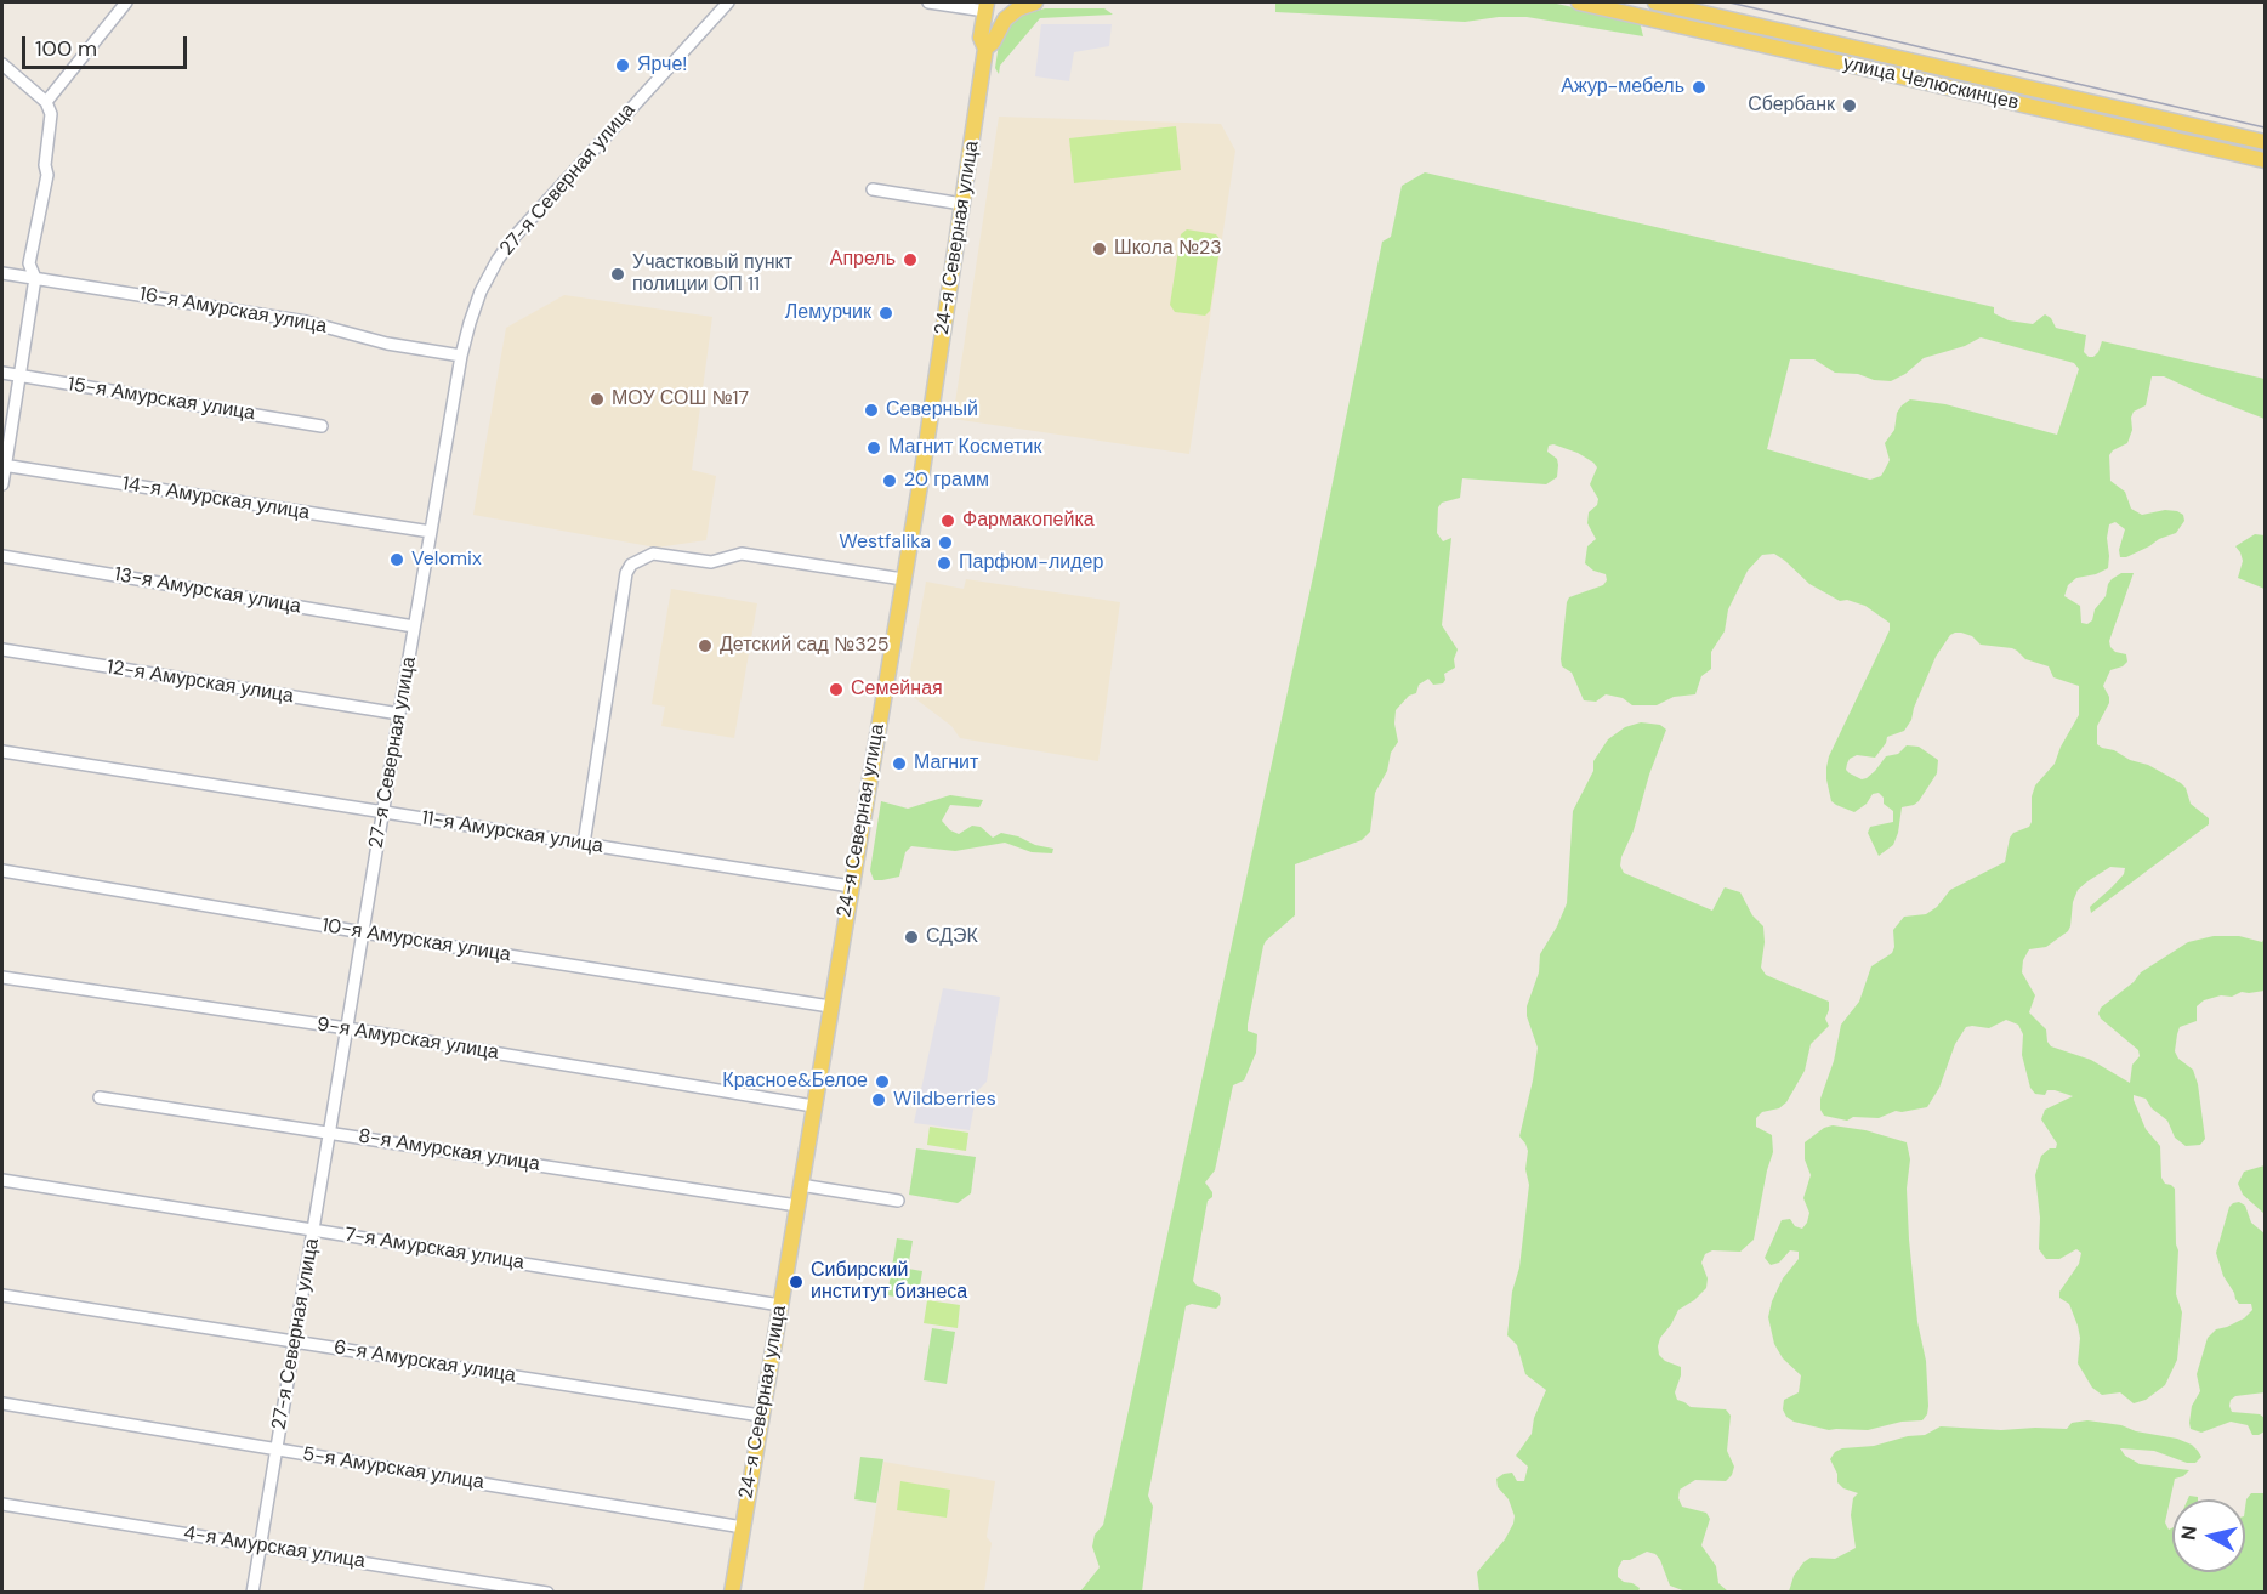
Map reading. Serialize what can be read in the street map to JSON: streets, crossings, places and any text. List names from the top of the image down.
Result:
{
  "streets": {
    "main road": ["улица Челюскинцев", "24-я Северная улица"],
    "street": [
      "27-я Северная улица",
      "16-я Амурская улица",
      "15-я Амурская улица",
      "14-я Амурская улица",
      "13-я Амурская улица",
      "12-я Амурская улица",
      "11-я Амурская улица",
      "10-я Амурская улица",
      "9-я Амурская улица",
      "8-я Амурская улица",
      "7-я Амурская улица",
      "6-я Амурская улица",
      "5-я Амурская улица",
      "4-я Амурская улица"
    ]
  },
  "crossings": [
    ["27-я Северная улица", "16-я Амурская улица"],
    ["27-я Северная улица", "14-я Амурская улица"],
    ["27-я Северная улица", "13-я Амурская улица"],
    ["27-я Северная улица", "12-я Амурская улица"],
    ["27-я Северная улица", "11-я Амурская улица"],
    ["27-я Северная улица", "10-я Амурская улица"],
    ["27-я Северная улица", "9-я Амурская улица"],
    ["27-я Северная улица", "8-я Амурская улица"],
    ["27-я Северная улица", "7-я Амурская улица"],
    ["27-я Северная улица", "6-я Амурская улица"],
    ["27-я Северная улица", "5-я Амурская улица"],
    ["27-я Северная улица", "4-я Амурская улица"],
    ["24-я Северная улица", "11-я Амурская улица"],
    ["24-я Северная улица", "10-я Амурская улица"],
    ["24-я Северная улица", "9-я Амурская улица"],
    ["24-я Северная улица", "8-я Амурская улица"],
    ["24-я Северная улица", "7-я Амурская улица"],
    ["24-я Северная улица", "6-я Амурская улица"],
    ["24-я Северная улица", "5-я Амурская улица"]
  ],
  "places": [
    "Ярче!",
    "Ажур-мебель",
    "Сбербанк",
    "Школа №23",
    "Апрель",
    "Участковый пункт полиции ОП 11",
    "Лемурчик",
    "МОУ СОШ №17",
    "Северный",
    "Магнит Косметик",
    "20 грамм",
    "Фармакопейка",
    "Westfalika",
    "Velomix",
    "Парфюм-лидер",
    "Детский сад №325",
    "Семейная",
    "Магнит",
    "СДЭК",
    "Красное&Белое",
    "Wildberries",
    "Сибирский институт бизнеса"
  ],
  "scale_bar": "100 m",
  "north": "left"
}
